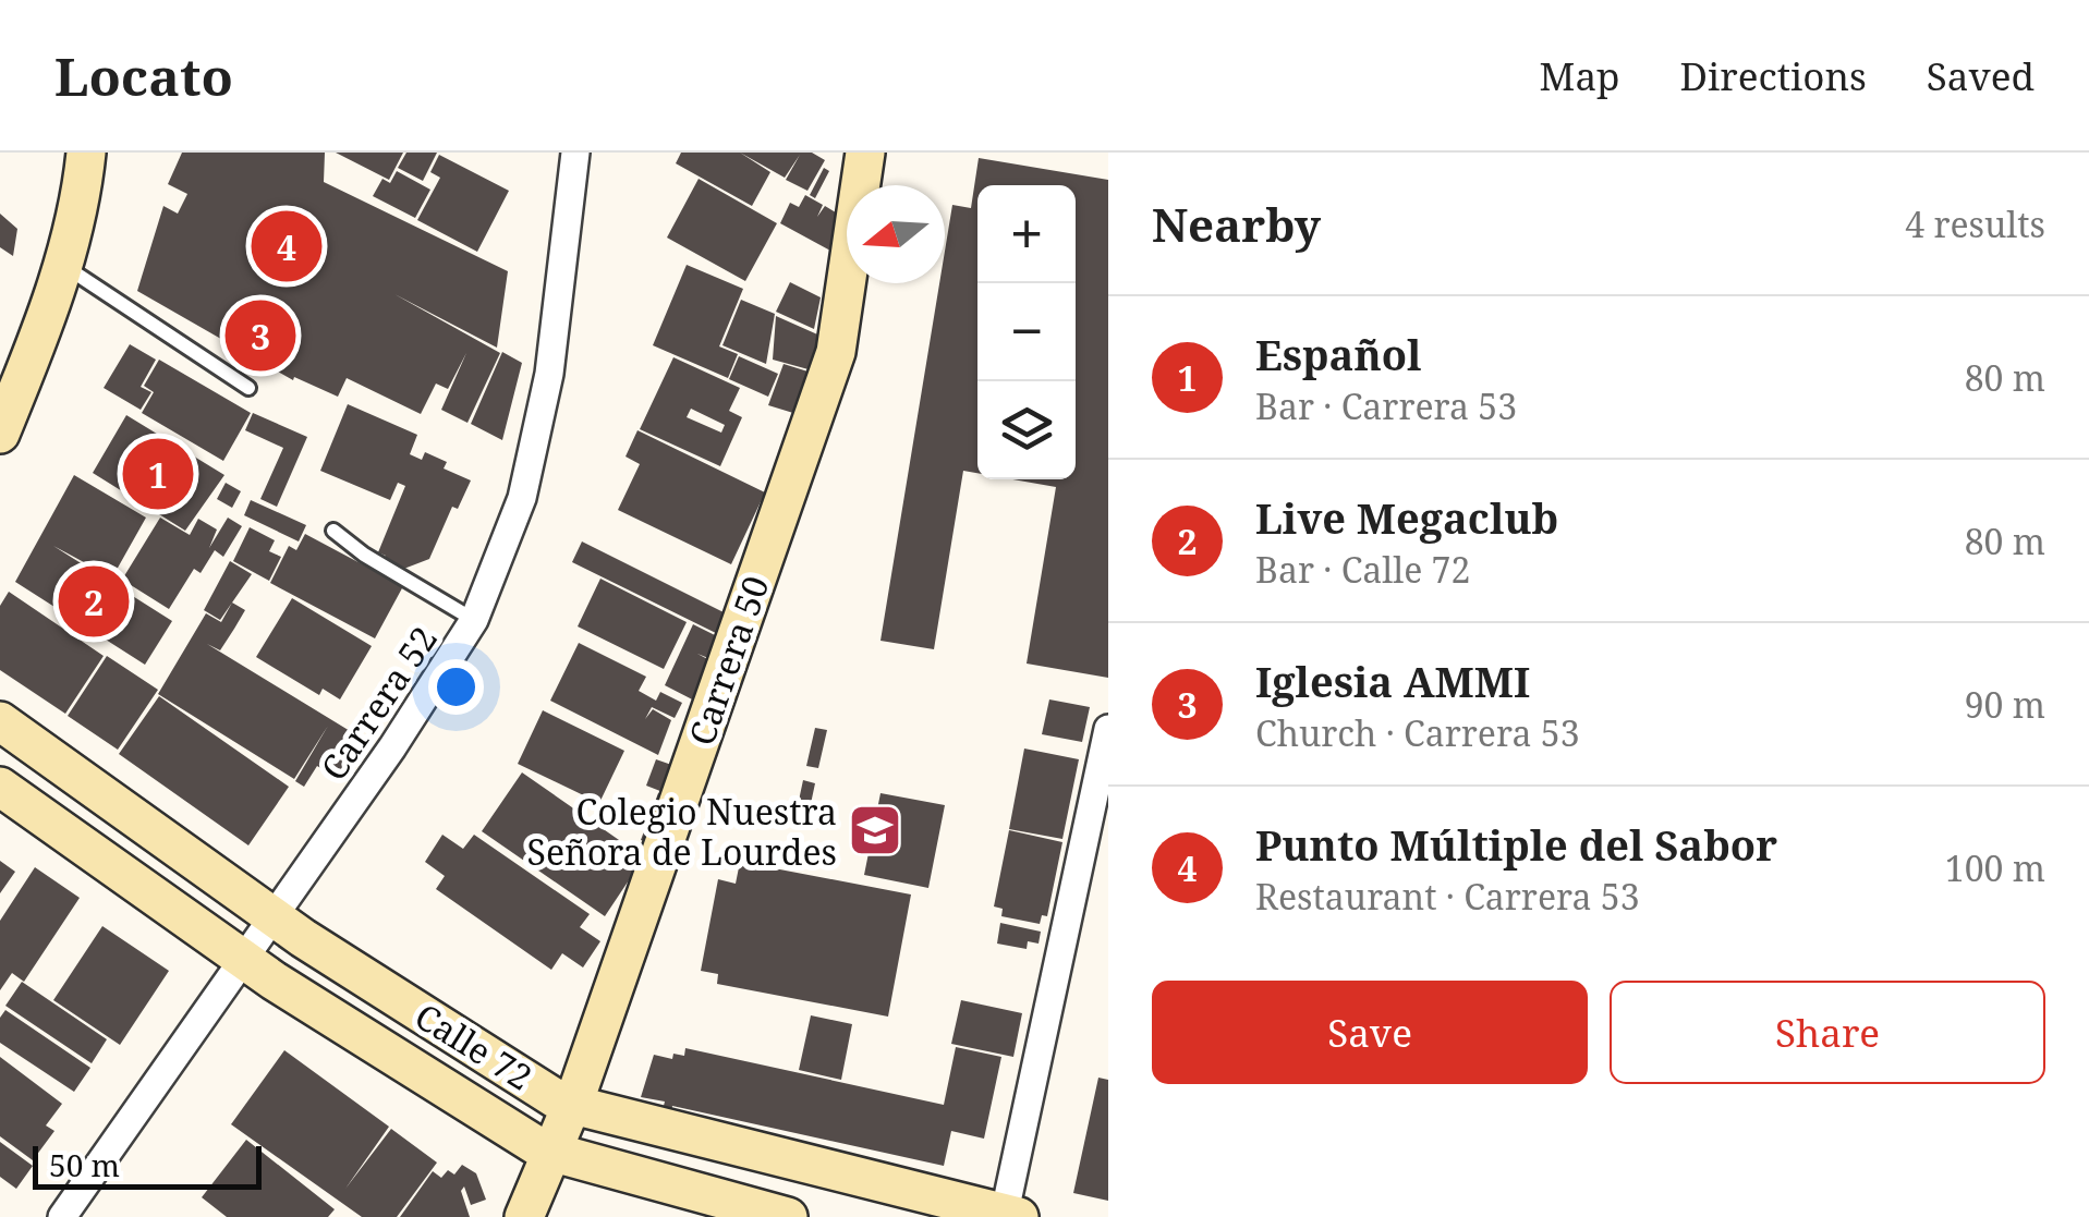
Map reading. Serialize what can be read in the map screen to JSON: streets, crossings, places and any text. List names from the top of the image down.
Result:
{
  "streets": {
    "main road": ["Carrera 50", "Calle 72"],
    "street": ["Carrera 52"]
  },
  "crossings": [
    ["Carrera 50", "Calle 72"],
    ["Carrera 52", "Calle 72"]
  ],
  "places": {
    "school or university": ["Colegio Nuestra Señora de Lourdes"]
  },
  "scale_bar": "50 m",
  "north": "left",
  "page": {
    "header": "Locato",
    "nav": ["Map", "Directions", "Saved"],
    "heading": ["Nearby", "4 results"],
    "map_buttons": ["+", "−"],
    "pins": [
      "4",
      "3",
      "1",
      "2"
    ],
    "list": [
      {
        "mark": "1",
        "name": "Español",
        "note": "Bar · Carrera 53",
        "value": "80 m"
      },
      {
        "mark": "2",
        "name": "Live Megaclub",
        "note": "Bar · Calle 72",
        "value": "80 m"
      },
      {
        "mark": "3",
        "name": "Iglesia AMMI",
        "note": "Church · Carrera 53",
        "value": "90 m"
      },
      {
        "mark": "4",
        "name": "Punto Múltiple del Sabor",
        "note": "Restaurant · Carrera 53",
        "value": "100 m"
      }
    ],
    "buttons": ["Save", "Share"],
    "scale": "50 m"
  }
}
